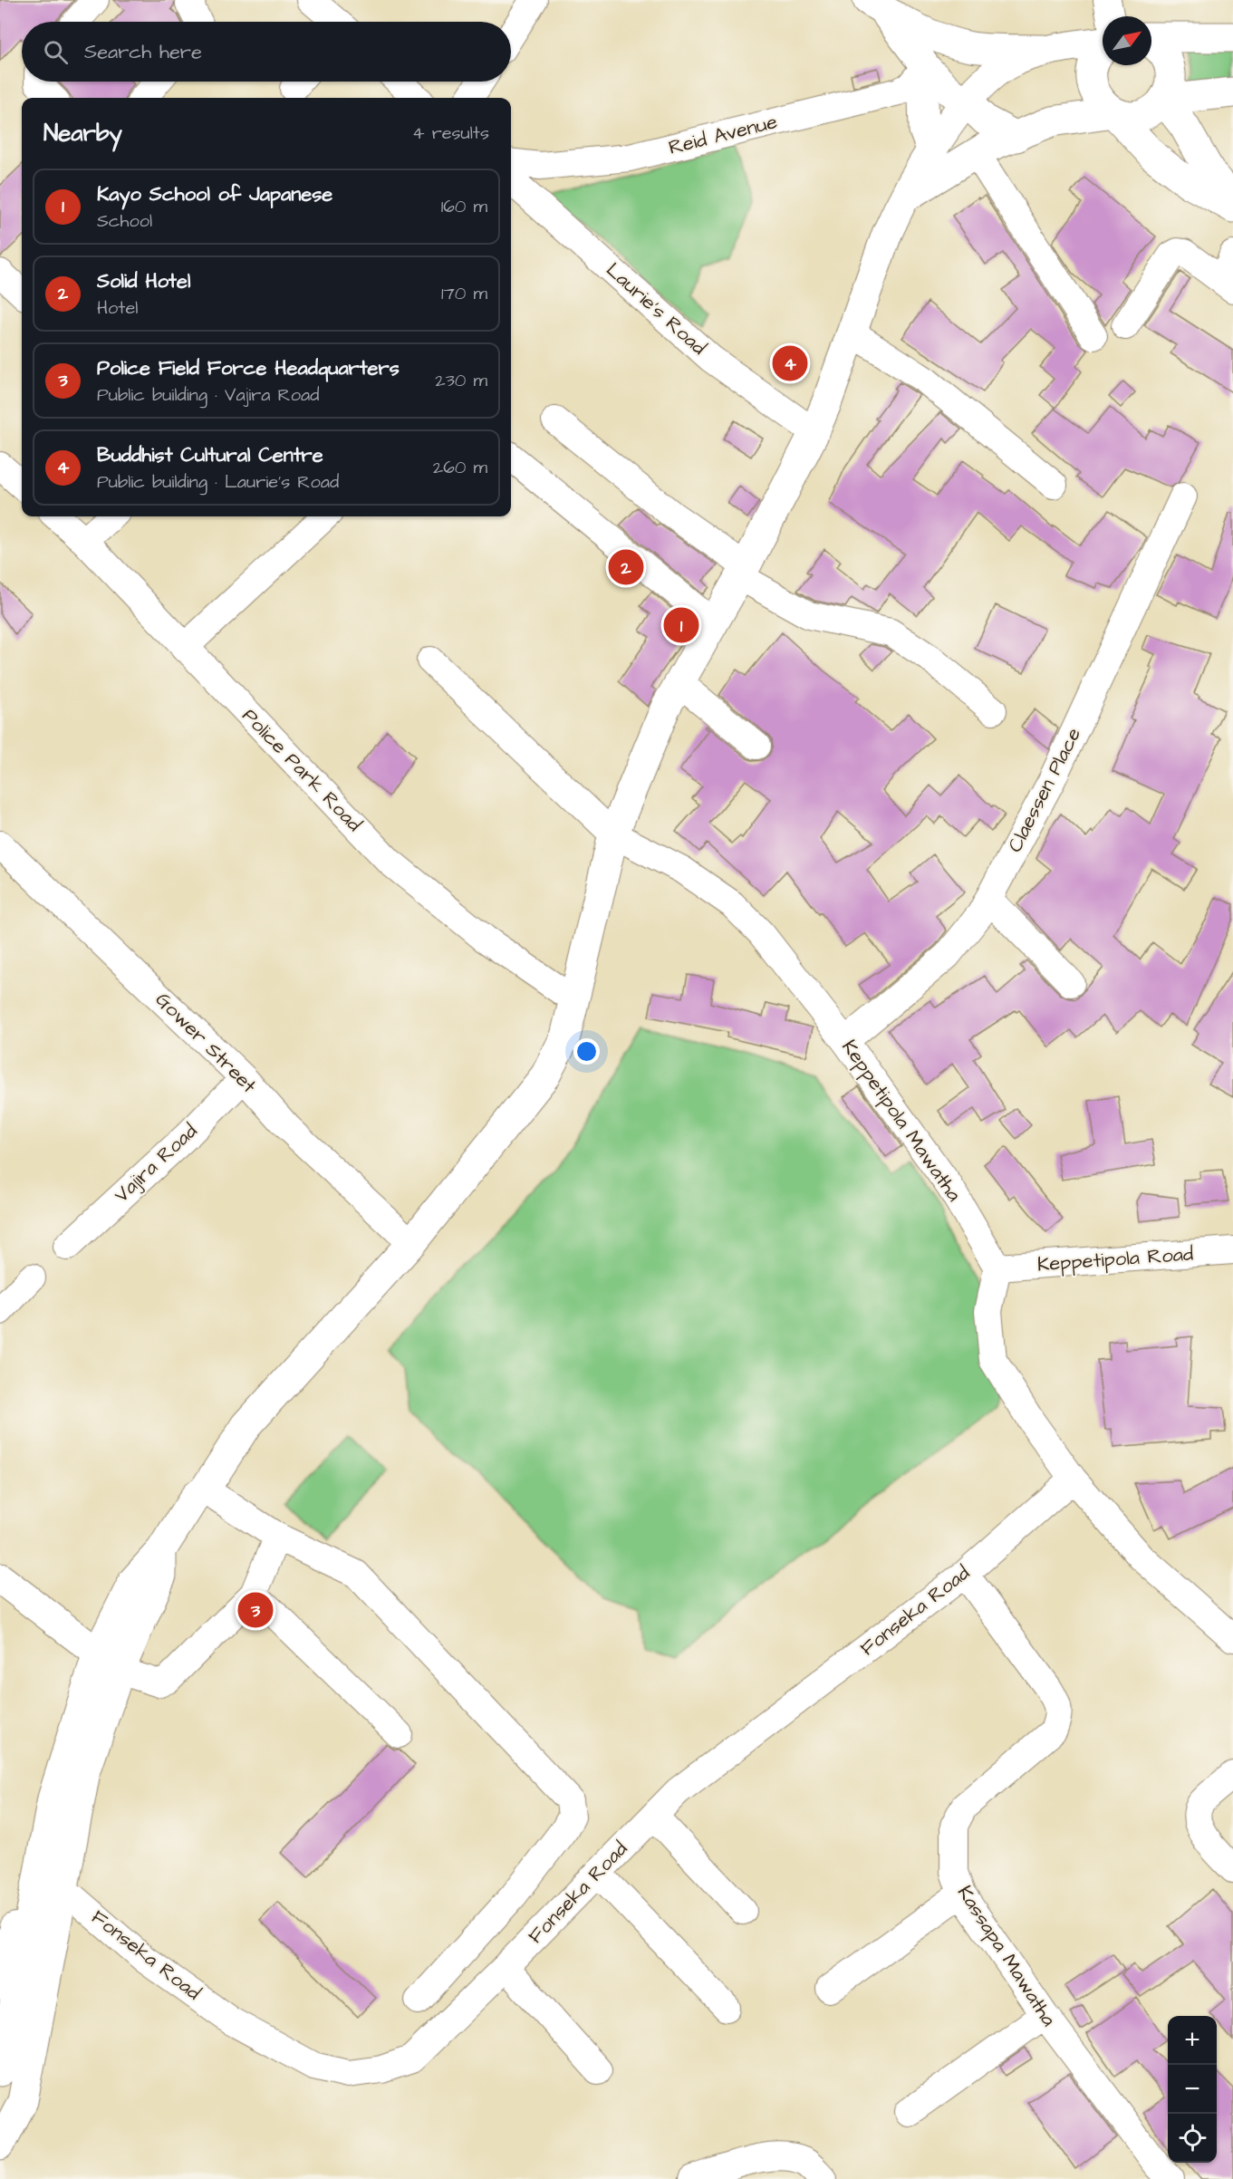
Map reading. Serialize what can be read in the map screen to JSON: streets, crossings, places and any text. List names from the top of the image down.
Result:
{
  "streets": {
    "street": [
      "Reid Avenue",
      "Laurie's Road",
      "Police Park Road",
      "Claessen Place",
      "Gower Street",
      "Keppetipola Mawatha",
      "Vajira Road",
      "Keppetipola Road",
      "Fonseka Road",
      "Kassapa Mawatha"
    ]
  },
  "crossings": [
    ["Claessen Place", "Keppetipola Mawatha"],
    ["Gower Street", "Vajira Road"],
    ["Keppetipola Mawatha", "Keppetipola Road"],
    ["Fonseka Road", "Kassapa Mawatha"]
  ],
  "north": "top right",
  "page": {
    "search": "Search here",
    "heading": ["Nearby", "4 results"],
    "list": [
      {
        "mark": "1",
        "name": "Kayo School of Japanese",
        "note": "School",
        "value": "160 m"
      },
      {
        "mark": "2",
        "name": "Solid Hotel",
        "note": "Hotel",
        "value": "170 m"
      },
      {
        "mark": "3",
        "name": "Police Field Force Headquarters",
        "note": "Public building · Vajira Road",
        "value": "230 m"
      },
      {
        "mark": "4",
        "name": "Buddhist Cultural Centre",
        "note": "Public building · Laurie's Road",
        "value": "260 m"
      }
    ],
    "pins": [
      "4",
      "2",
      "1",
      "3"
    ],
    "map_buttons": ["+", "−"]
  }
}
